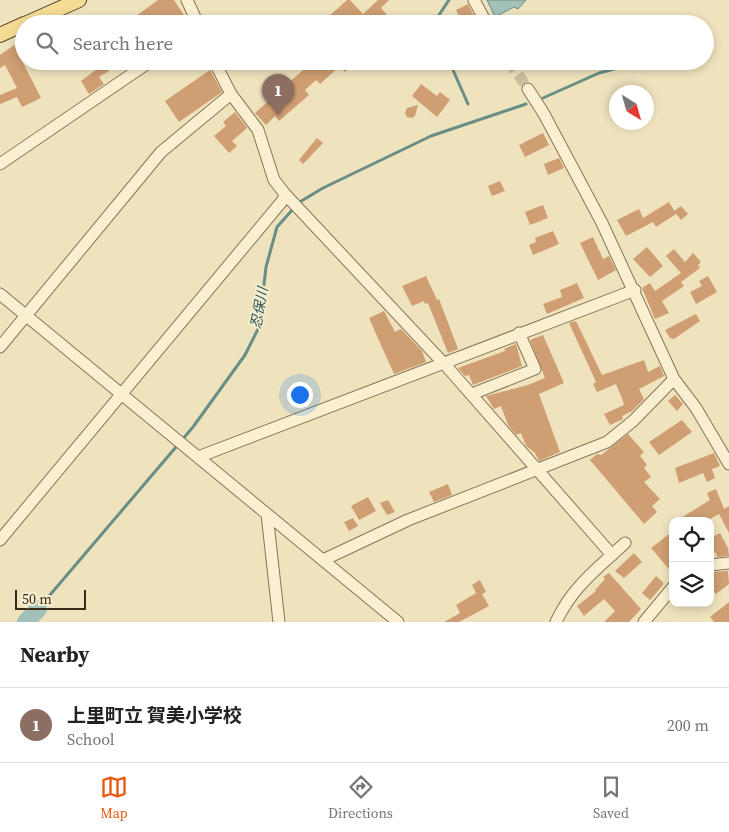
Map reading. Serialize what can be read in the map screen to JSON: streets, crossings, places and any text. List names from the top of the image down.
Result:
{
  "water": ["忍保川"],
  "scale_bar": "50 m",
  "north": "bottom right",
  "page": {
    "search": "Search here",
    "pins": "1",
    "scale": "50 m",
    "heading": "Nearby",
    "list": [
      {
        "mark": "1",
        "name": "上里町立 賀美小学校",
        "note": "School",
        "value": "200 m"
      }
    ],
    "nav": ["Map", "Directions", "Saved"]
  }
}
